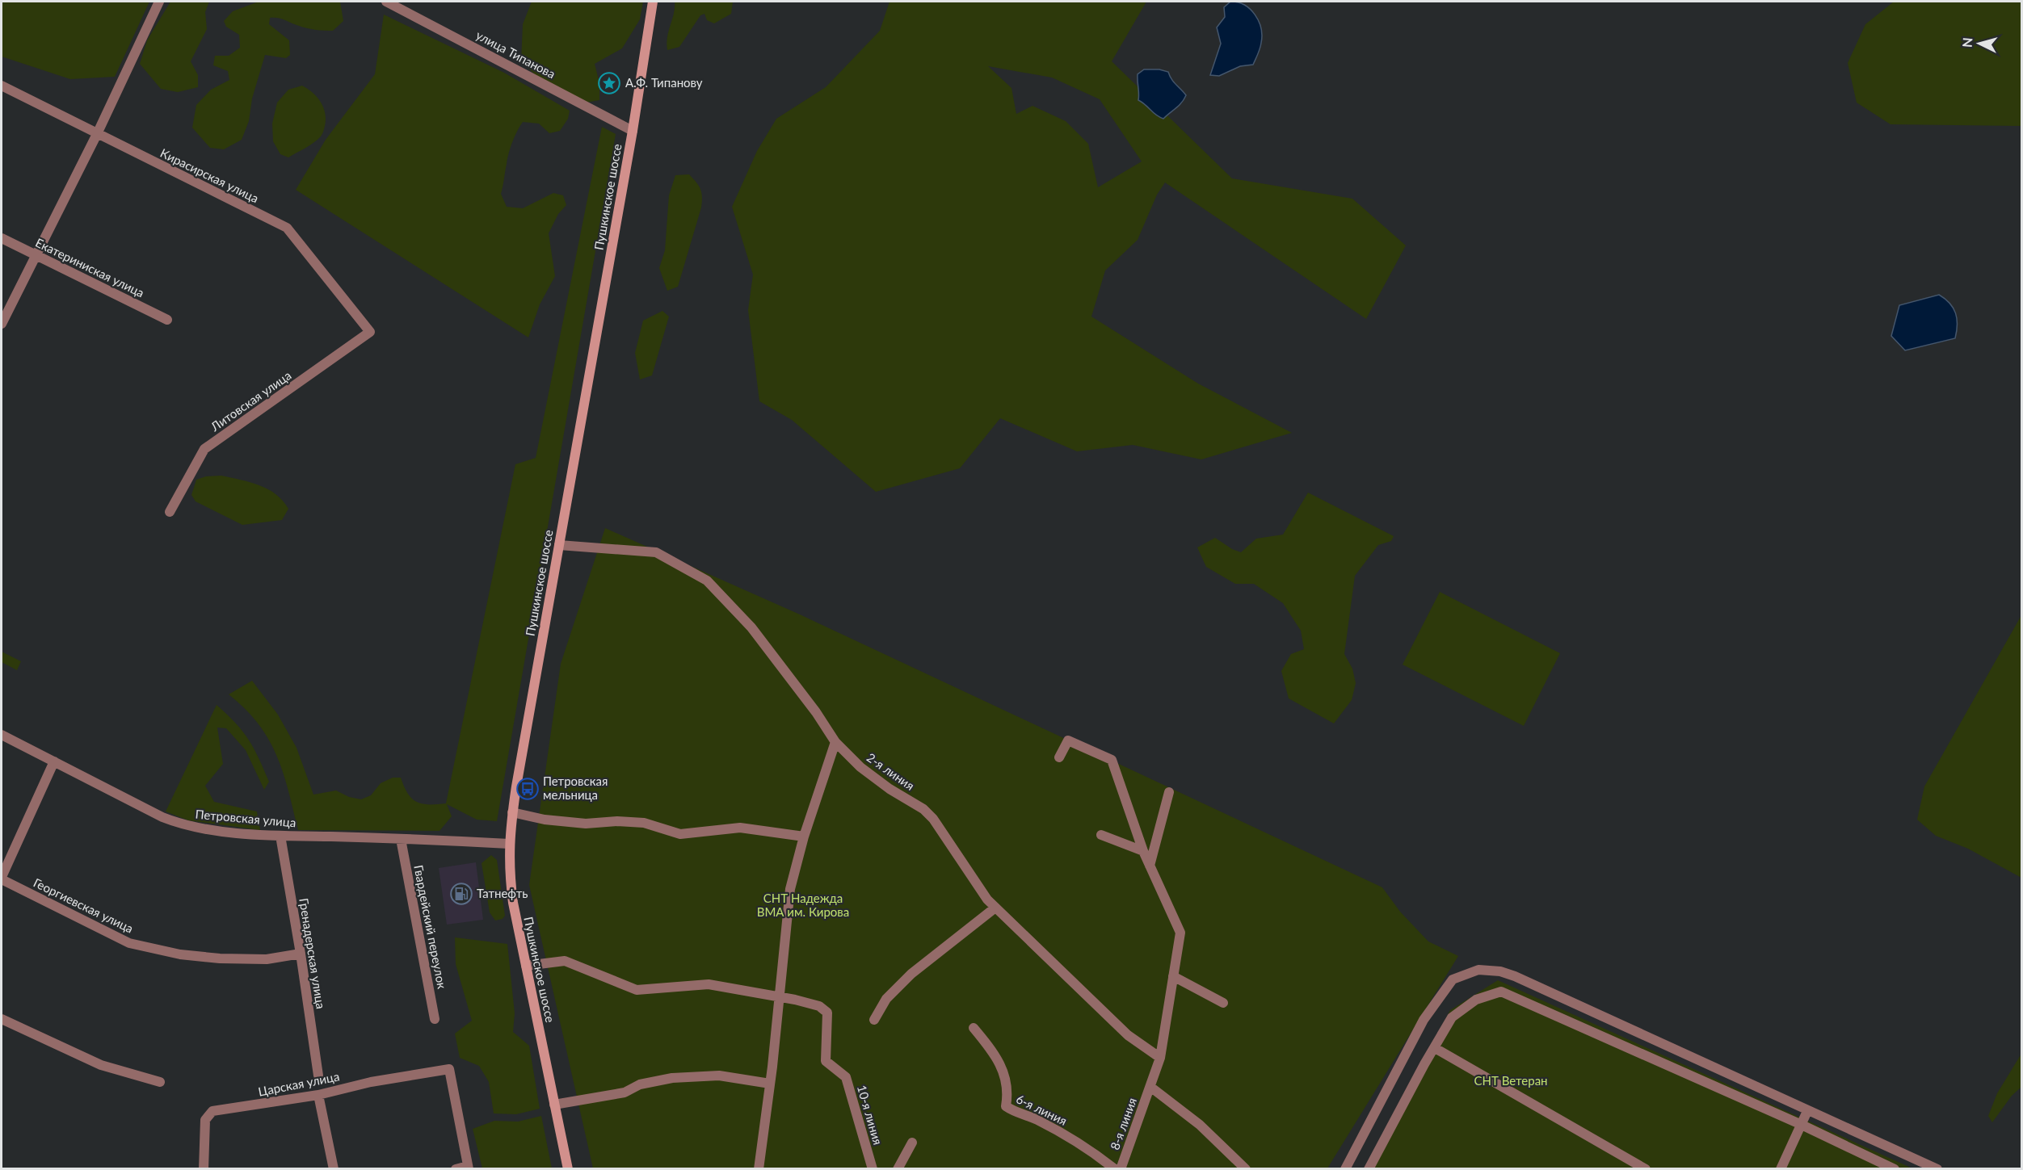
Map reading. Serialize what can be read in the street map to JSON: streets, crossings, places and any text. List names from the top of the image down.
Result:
{
  "streets": {
    "main road": ["Пушкинское шоссе"],
    "street": [
      "улица Типанова",
      "Кирасирская улица",
      "Екатериниская улица",
      "Литовская улица",
      "2-я линия",
      "Петровская улица",
      "Георгиевская улица",
      "Гвардейский переулок",
      "Гренадерская улица",
      "Царская улица",
      "6-я линия",
      "10-я линия",
      "8-я линия"
    ]
  },
  "crossings": [
    ["улица Типанова", "Пушкинское шоссе"],
    ["Кирасирская улица", "Литовская улица"],
    ["Пушкинское шоссе", "2-я линия"],
    ["Пушкинское шоссе", "Петровская улица"],
    ["Петровская улица", "Гвардейский переулок"],
    ["Петровская улица", "Гренадерская улица"],
    ["Георгиевская улица", "Гренадерская улица"]
  ],
  "parks": ["СНТ Надежда ВМА им. Кирова", "СНТ Ветеран"],
  "places": {
    "place": ["А.Ф. Типанову"],
    "bus stop": ["Петровская мельница"],
    "fuel station": ["Татнефть"]
  },
  "north": "left"
}
